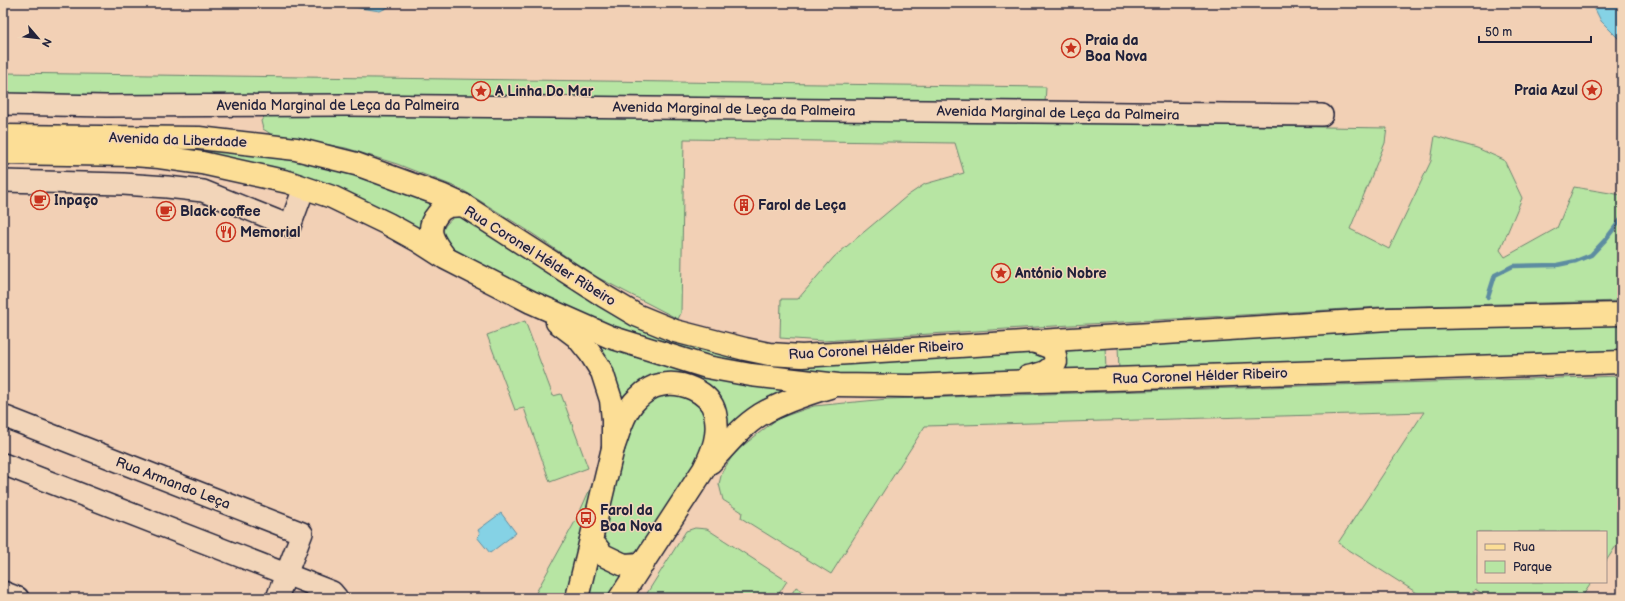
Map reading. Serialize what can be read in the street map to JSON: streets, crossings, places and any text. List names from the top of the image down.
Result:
{
  "streets": {
    "main road": ["Avenida da Liberdade", "Rua Coronel Hélder Ribeiro"],
    "street": ["Avenida Marginal de Leça da Palmeira", "Rua Armando Leça"]
  },
  "crossings": [
    ["Avenida da Liberdade", "Rua Coronel Hélder Ribeiro"]
  ],
  "places": {
    "place": [
      "Praia da Boa Nova",
      "Praia Azul",
      "A Linha Do Mar",
      "António Nobre"
    ],
    "cafe": ["Inpaço", "Black coffee"],
    "building": ["Farol de Leça"],
    "restaurant": ["Memorial"],
    "bus stop": ["Farol da Boa Nova"]
  },
  "legend": ["Rua", "Parque"],
  "scale_bar": "50 m",
  "north": "bottom right"
}
